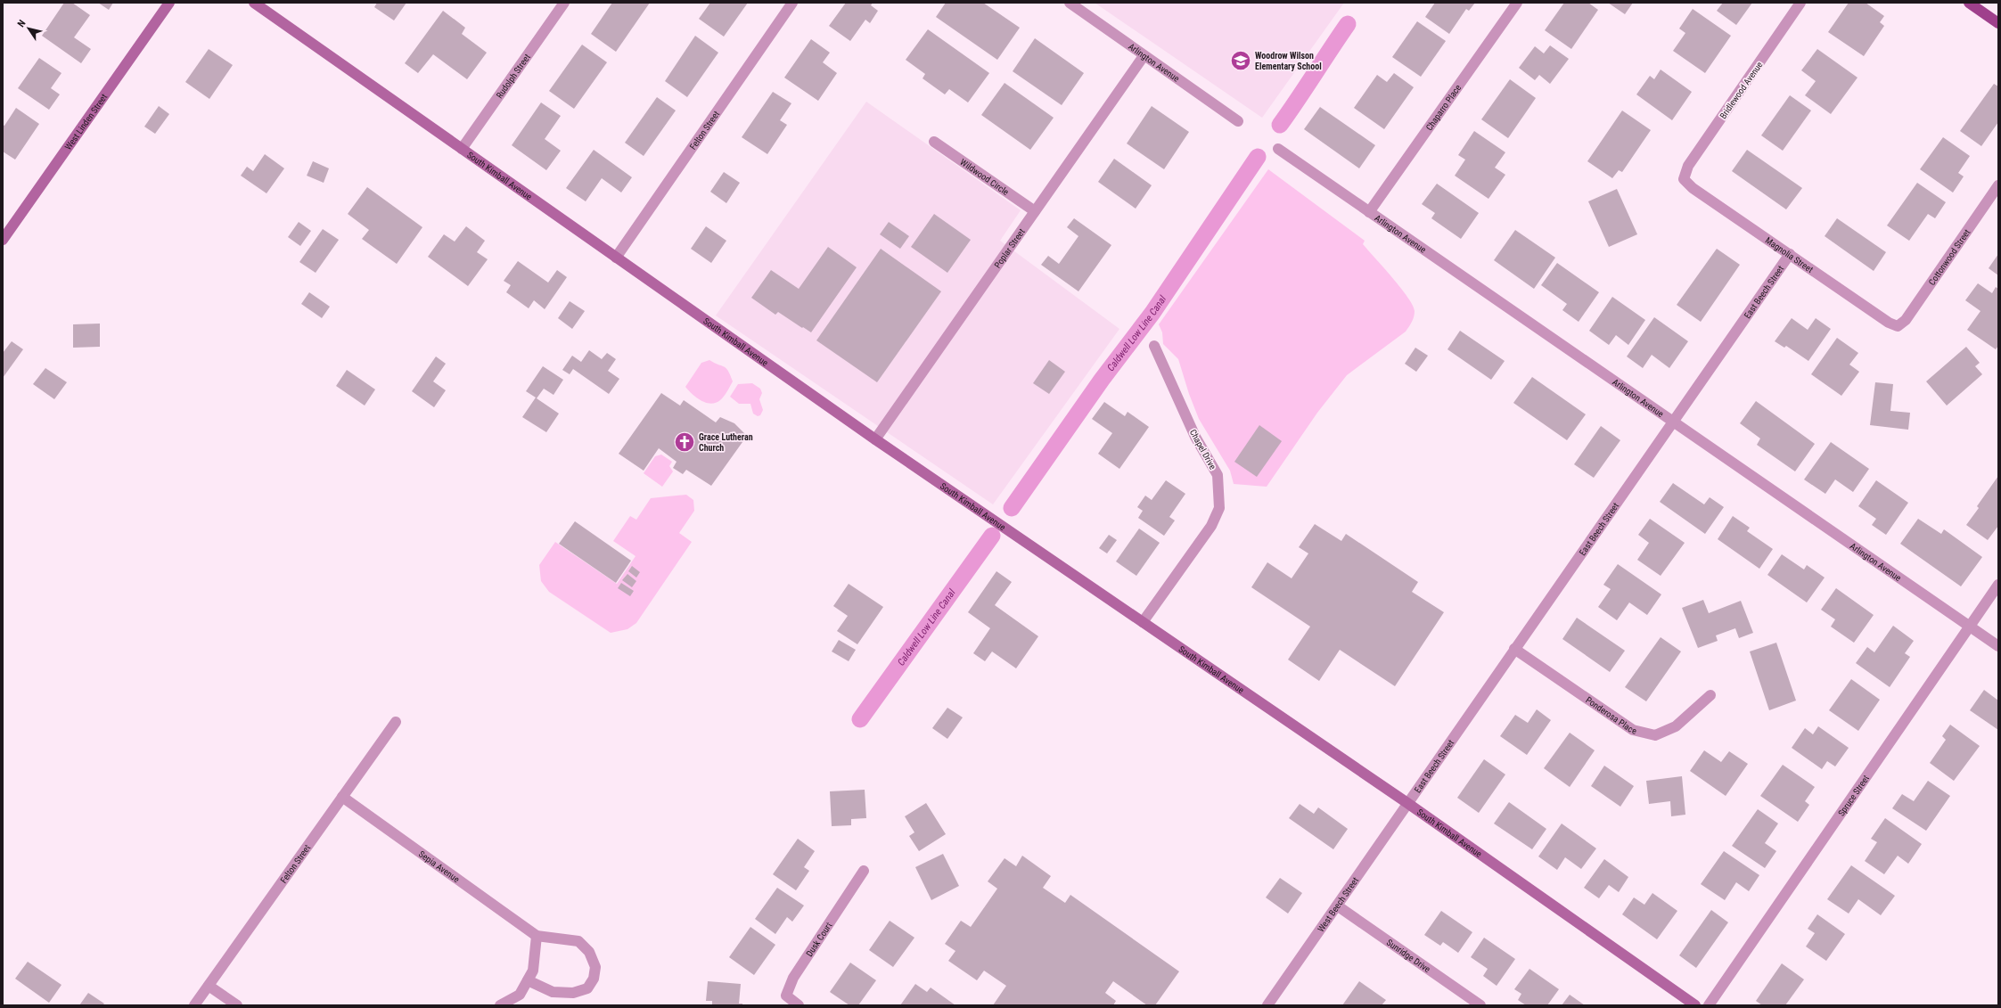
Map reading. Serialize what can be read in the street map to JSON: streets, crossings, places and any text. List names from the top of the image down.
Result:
{
  "streets": {
    "street": [
      "Arlington Avenue",
      "Rudolph Street",
      "Bridlewood Avenue",
      "Chaparro Place",
      "West Linden Street",
      "Felton Street",
      "South Kimball Avenue",
      "Wildwood Circle",
      "Poplar Street",
      "Magnolia Street",
      "Cottonwood Street",
      "East Beech Street",
      "Chapel Drive",
      "Ponderosa Place",
      "Spruce Street",
      "Sepia Avenue",
      "West Beech Street",
      "Dusk Court",
      "Sunridge Drive"
    ]
  },
  "crossings": [
    ["Arlington Avenue", "Chaparro Place"],
    ["Arlington Avenue", "Poplar Street"],
    ["Arlington Avenue", "East Beech Street"],
    ["Arlington Avenue", "Spruce Street"],
    ["Rudolph Street", "South Kimball Avenue"],
    ["Bridlewood Avenue", "Magnolia Street"],
    ["Felton Street", "South Kimball Avenue"],
    ["Felton Street", "Sepia Avenue"],
    ["South Kimball Avenue", "Poplar Street"],
    ["South Kimball Avenue", "East Beech Street"],
    ["South Kimball Avenue", "Chapel Drive"],
    ["South Kimball Avenue", "West Beech Street"],
    ["Wildwood Circle", "Poplar Street"],
    ["Magnolia Street", "Cottonwood Street"],
    ["Magnolia Street", "East Beech Street"],
    ["East Beech Street", "Ponderosa Place"],
    ["East Beech Street", "West Beech Street"],
    ["West Beech Street", "Sunridge Drive"]
  ],
  "water": ["Caldwell Low Line Canal"],
  "places": {
    "school or university": ["Woodrow Wilson Elementary School"],
    "church": ["Grace Lutheran Church"]
  },
  "north": "top left"
}
